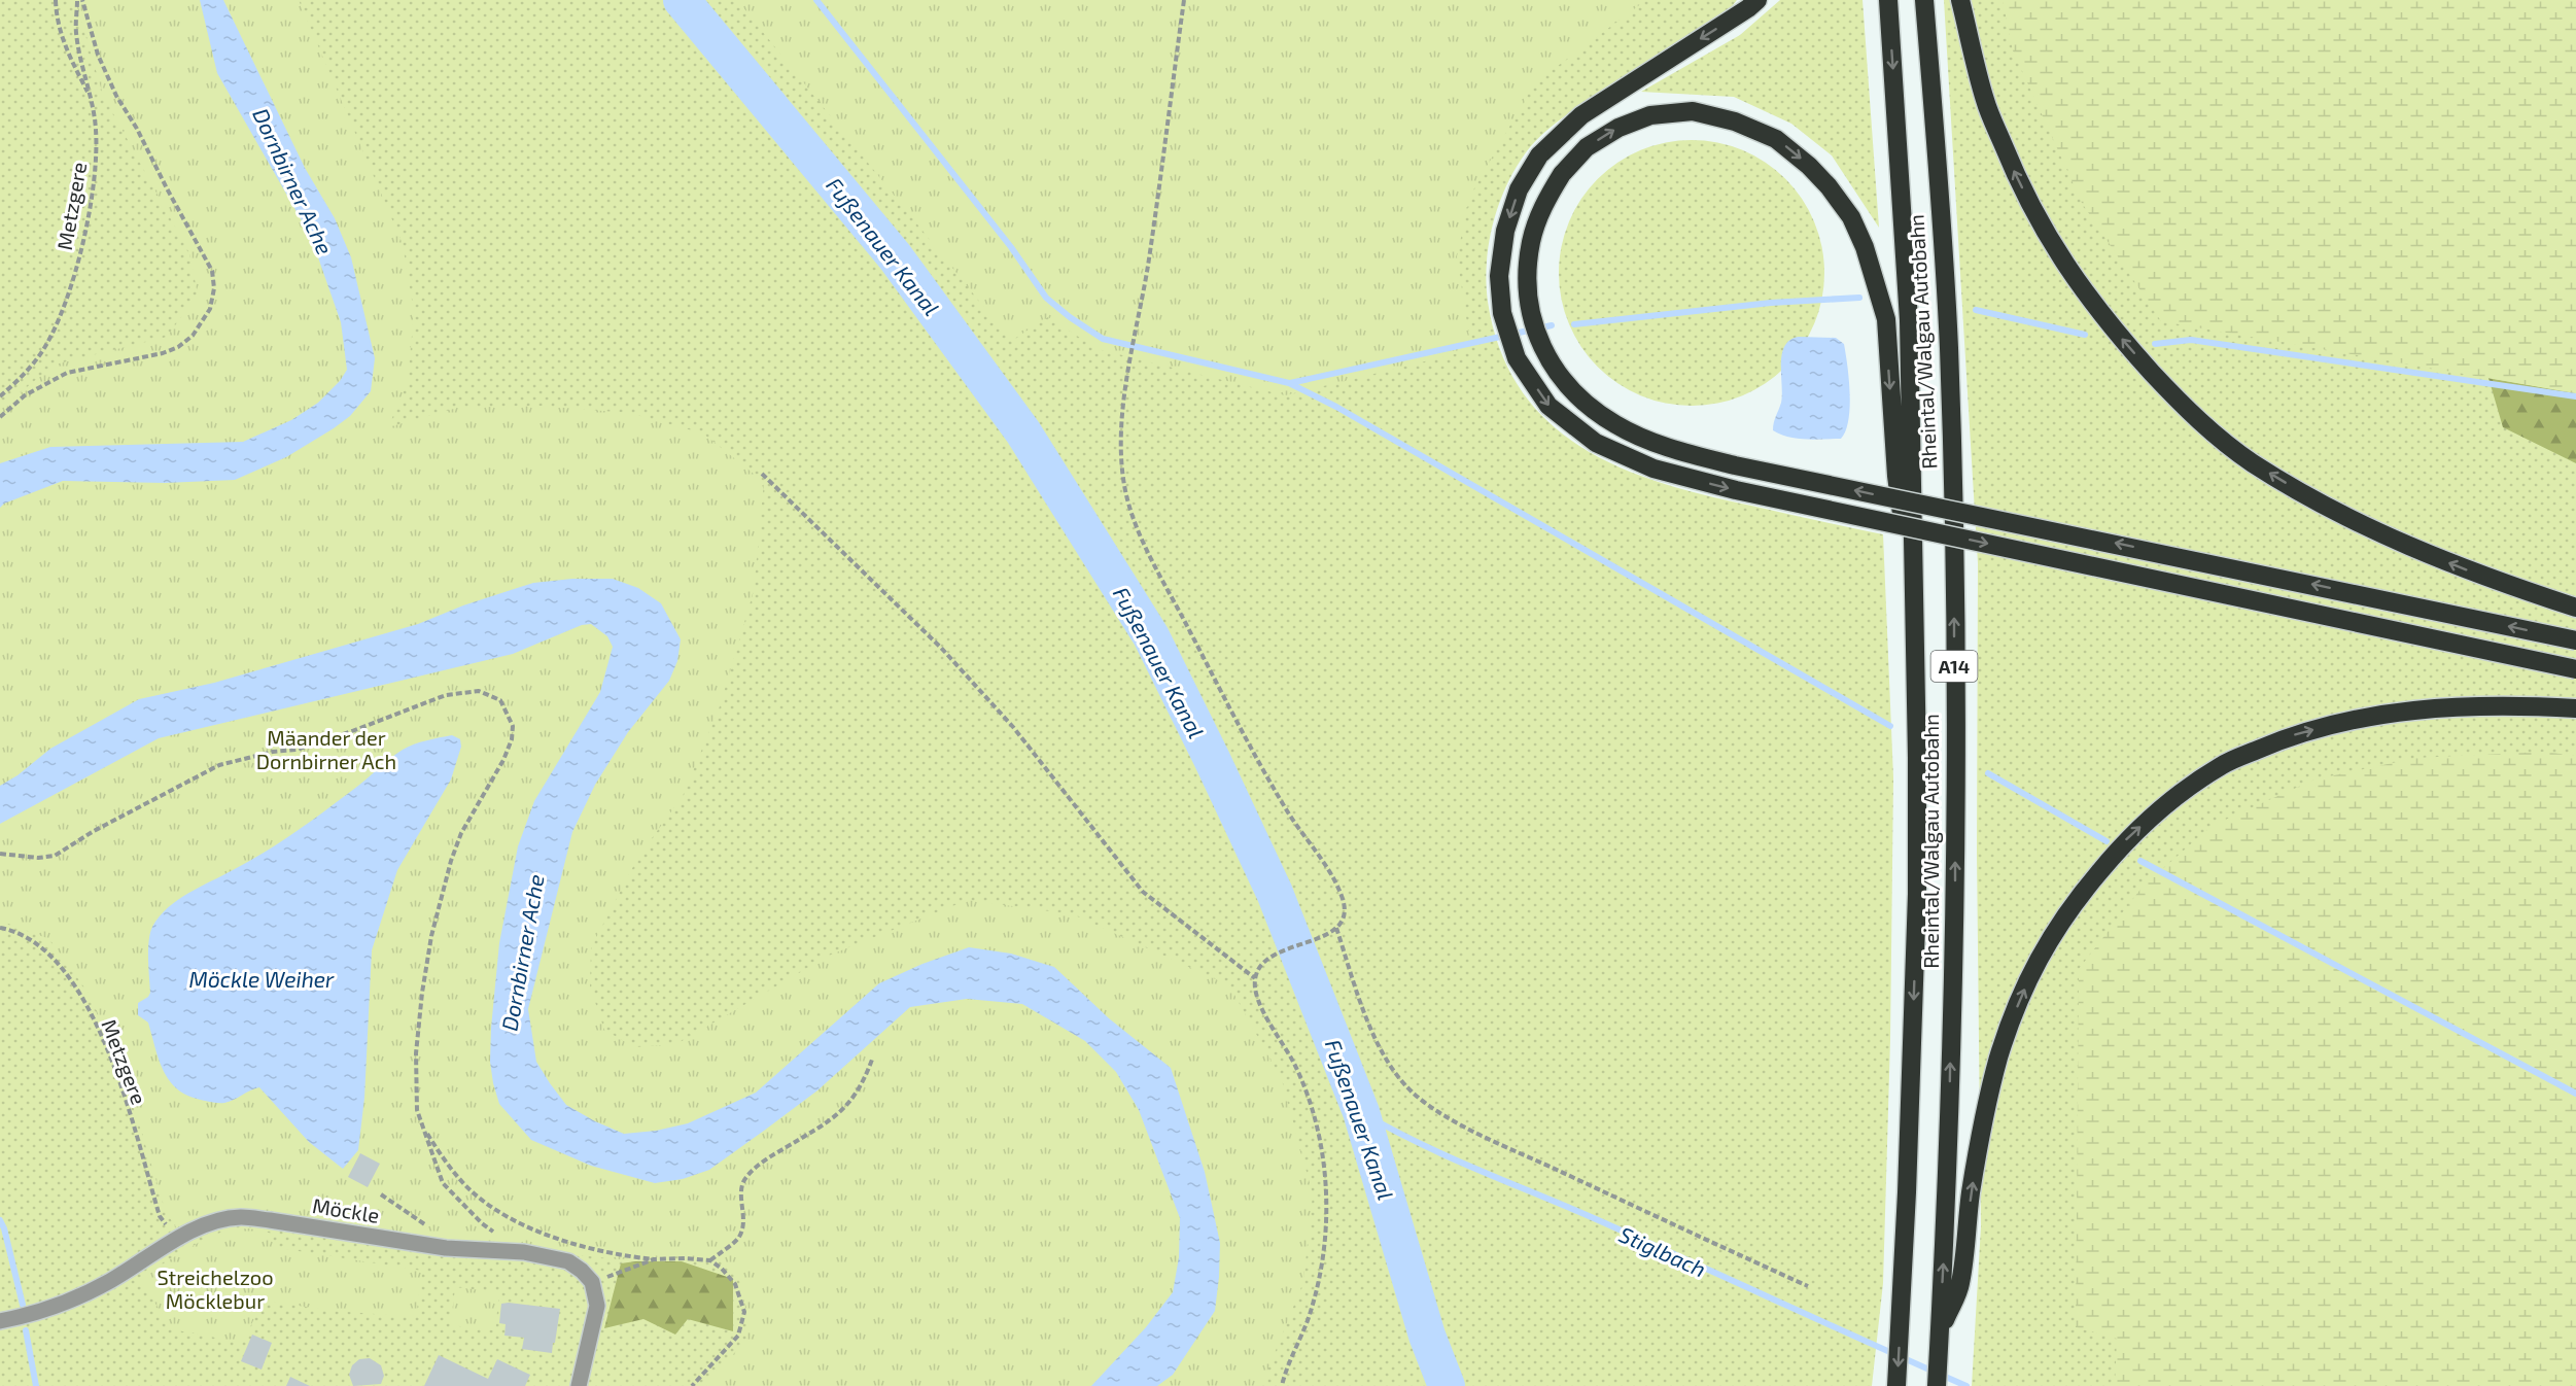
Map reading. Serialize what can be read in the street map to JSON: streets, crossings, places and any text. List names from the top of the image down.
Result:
{
  "streets": {
    "highway": ["Rheintal/Walgau Autobahn", "A14"],
    "street": ["Möckle"],
    "path": ["Metzgere"]
  },
  "crossings": [
    ["Metzgere", "Möckle"]
  ],
  "water": [
    "Dornbirner Ache",
    "Fußenauer Kanal",
    "Möckle Weiher",
    "Stiglbach"
  ],
  "parks": ["Mäander der Dornbirner Ach", "Streichelzoo Möcklebur"]
}
